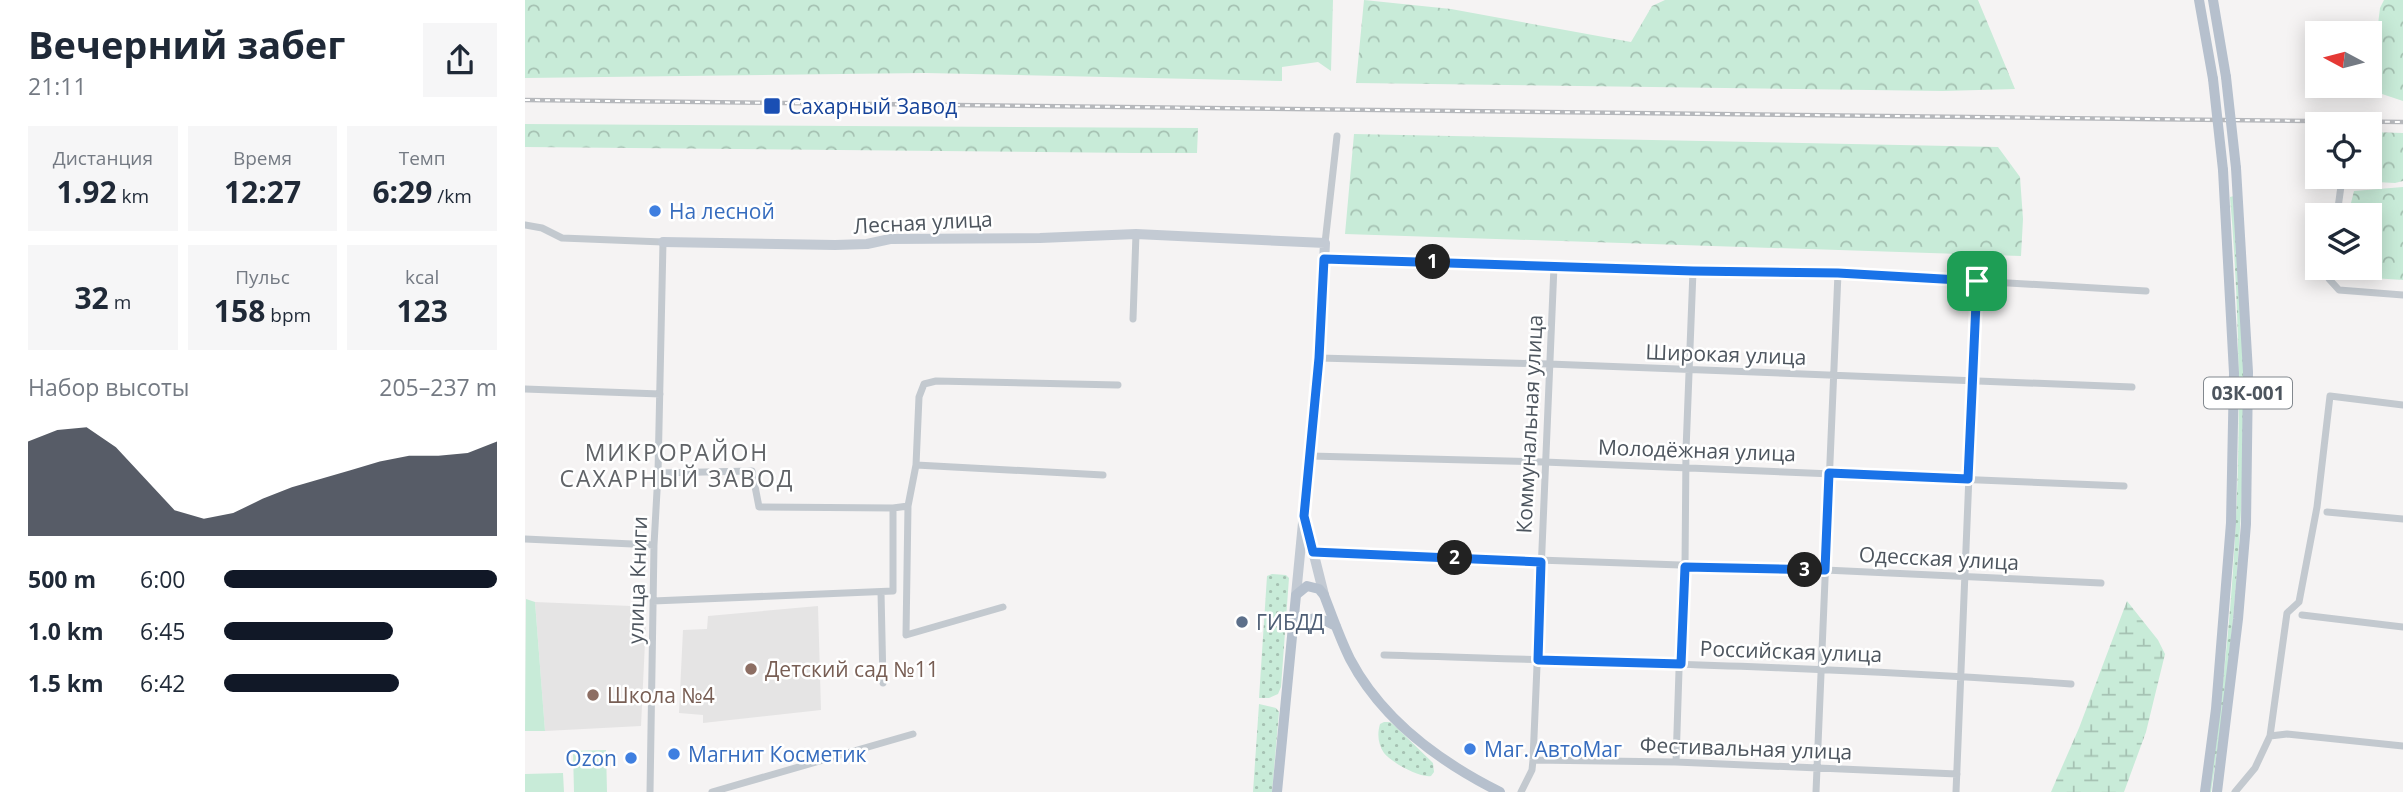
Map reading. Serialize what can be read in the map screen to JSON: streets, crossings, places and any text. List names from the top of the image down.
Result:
{
  "streets": {
    "main road": ["03К-001"],
    "street": [
      "Лесная улица",
      "Широкая улица",
      "Коммунальная улица",
      "Молодёжная улица",
      "Одесская улица",
      "улица Книги",
      "Российская улица",
      "Фестивальная улица"
    ]
  },
  "crossings": [
    ["Лесная улица", "улица Книги"],
    ["Широкая улица", "Коммунальная улица"],
    ["Коммунальная улица", "Молодёжная улица"],
    ["Коммунальная улица", "Одесская улица"],
    ["Коммунальная улица", "Российская улица"],
    ["Коммунальная улица", "Фестивальная улица"]
  ],
  "districts": ["МИКРОРАЙОН САХАРНЫЙ ЗАВОД"],
  "places": {
    "transit": ["Сахарный Завод"],
    "other": [
      "На лесной",
      "ГИБДД",
      "Детский сад №11",
      "Школа №4",
      "Маг. АвтоМаг",
      "Магнит Косметик",
      "Ozon"
    ]
  },
  "north": "left",
  "page": {
    "heading": ["Вечерний забег", "21:11"],
    "stats": [
      ["Дистанция", "1.92 km"],
      ["Время", "12:27"],
      ["Темп", "6:29 /km"],
      ["32 m"],
      ["Пульс", "158 bpm"],
      ["kcal", "123"]
    ],
    "pins": ["1", "2", "3"],
    "chart": ["Набор высоты", "205–237 m"],
    "list": [
      {
        "name": "500 m",
        "note": "6:00"
      },
      {
        "name": "1.0 km",
        "note": "6:45"
      },
      {
        "name": "1.5 km",
        "note": "6:42"
      }
    ]
  }
}
